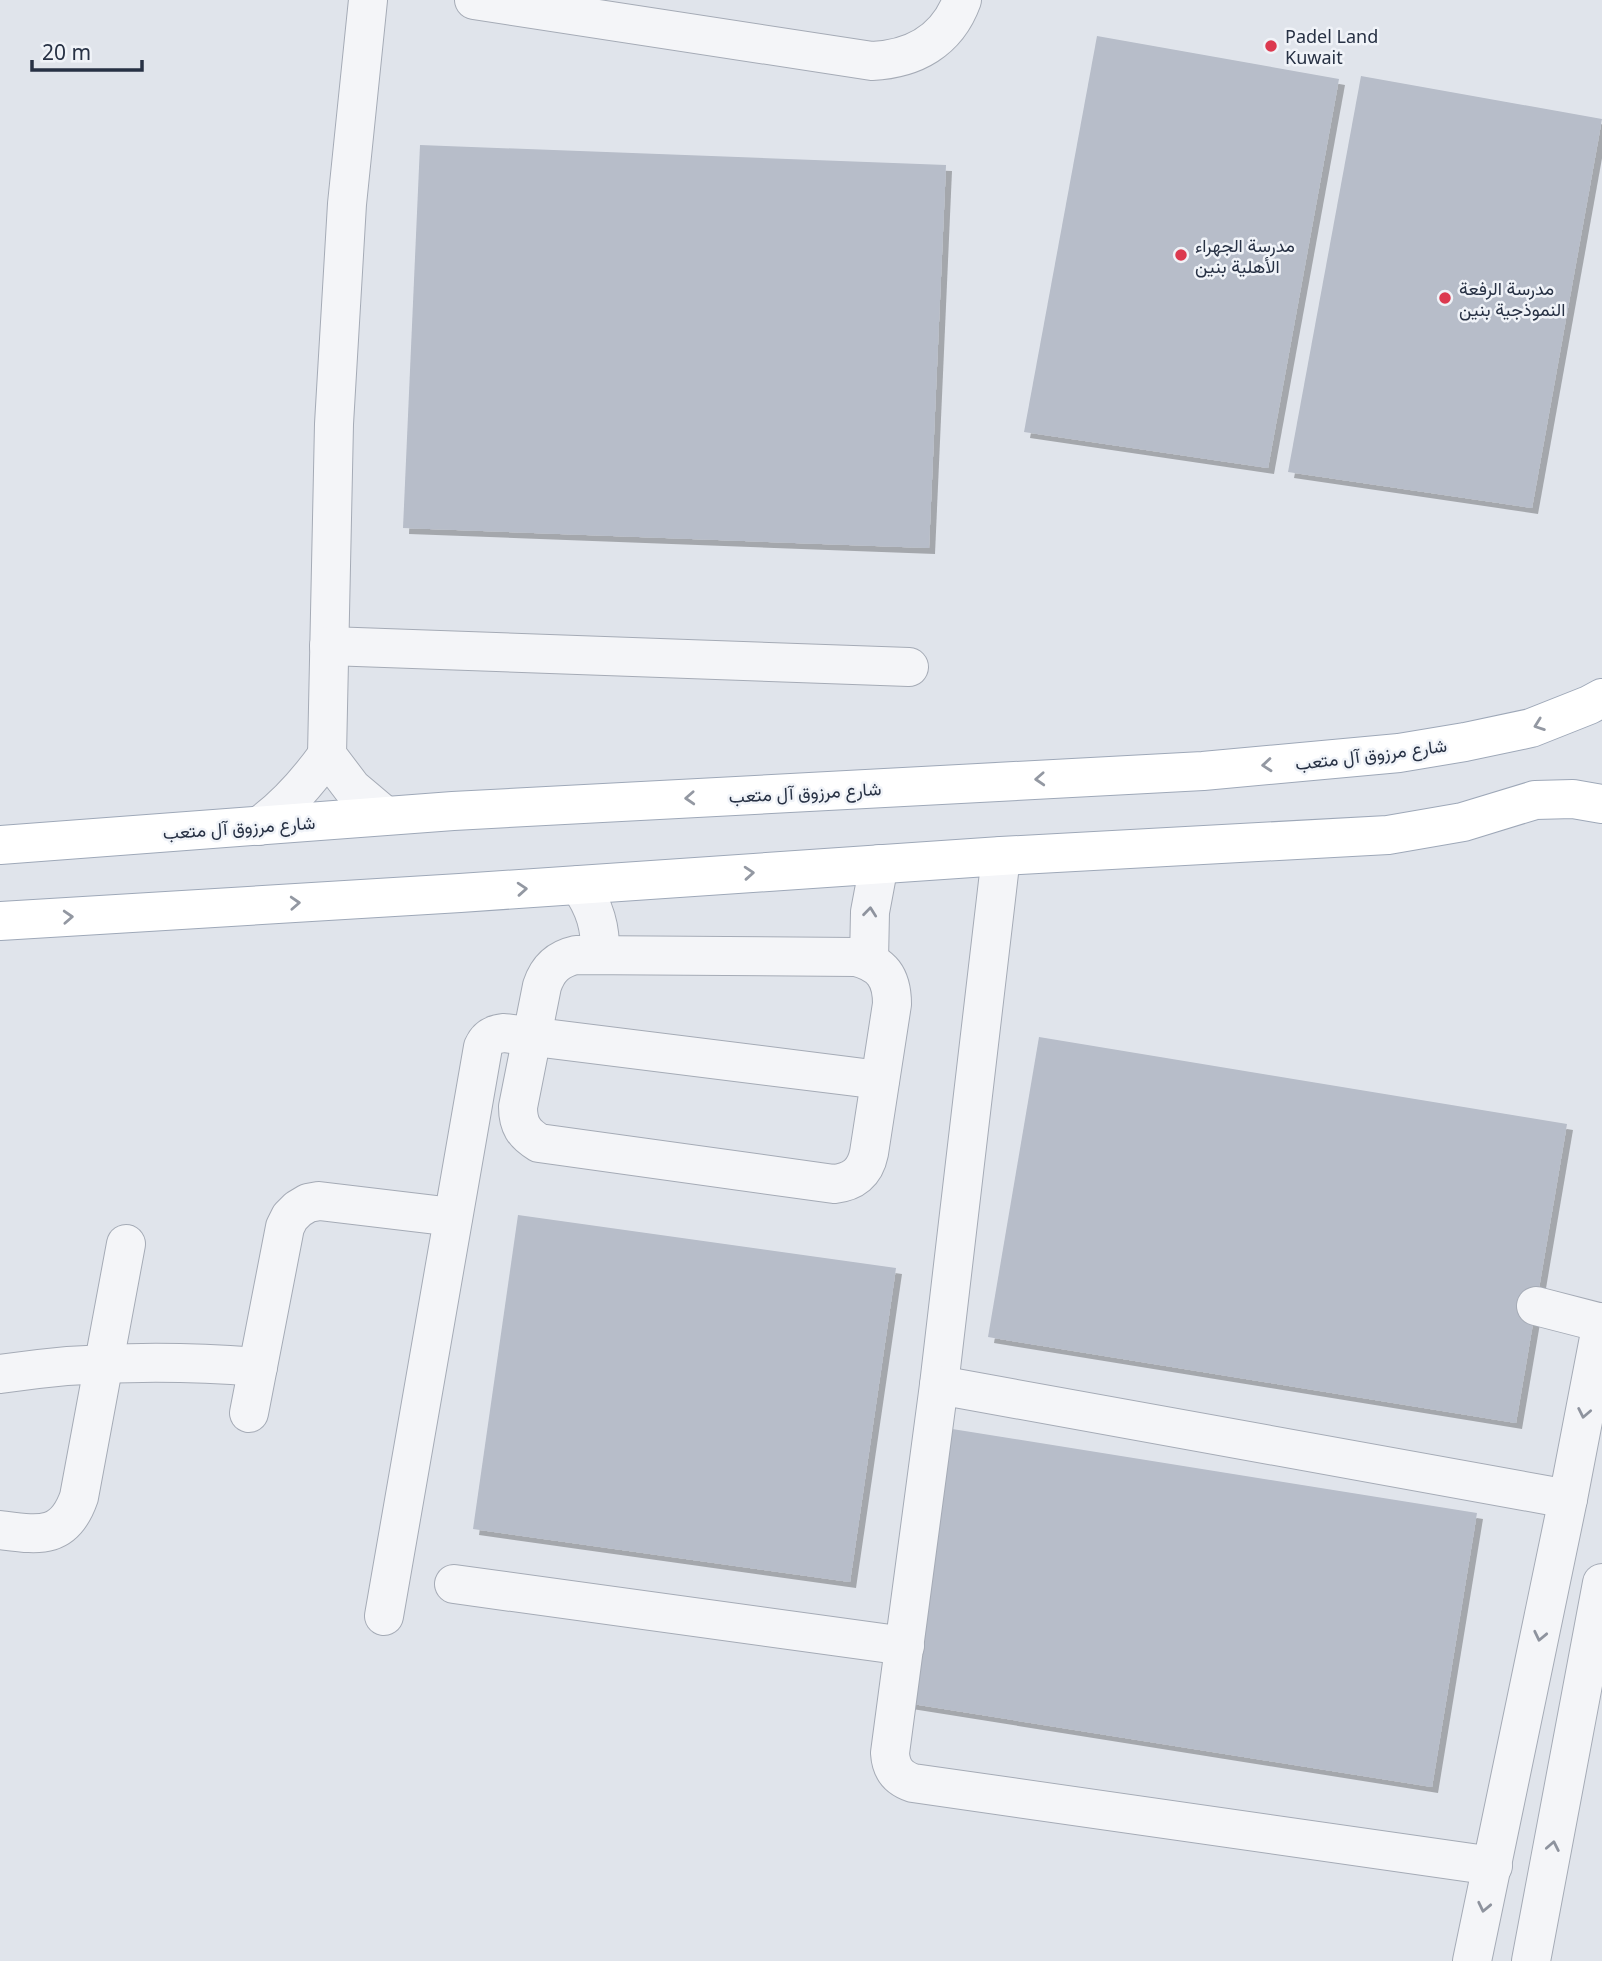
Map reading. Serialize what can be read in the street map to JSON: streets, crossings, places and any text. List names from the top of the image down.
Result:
{
  "streets": {
    "main road": ["شارع مرزوق آل متعب"]
  },
  "places": ["Padel Land Kuwait", "مدرسة الجهراء الأهلية بنين", "مدرسة الرفعة النموذجية بنين"],
  "scale_bar": "20 m"
}
